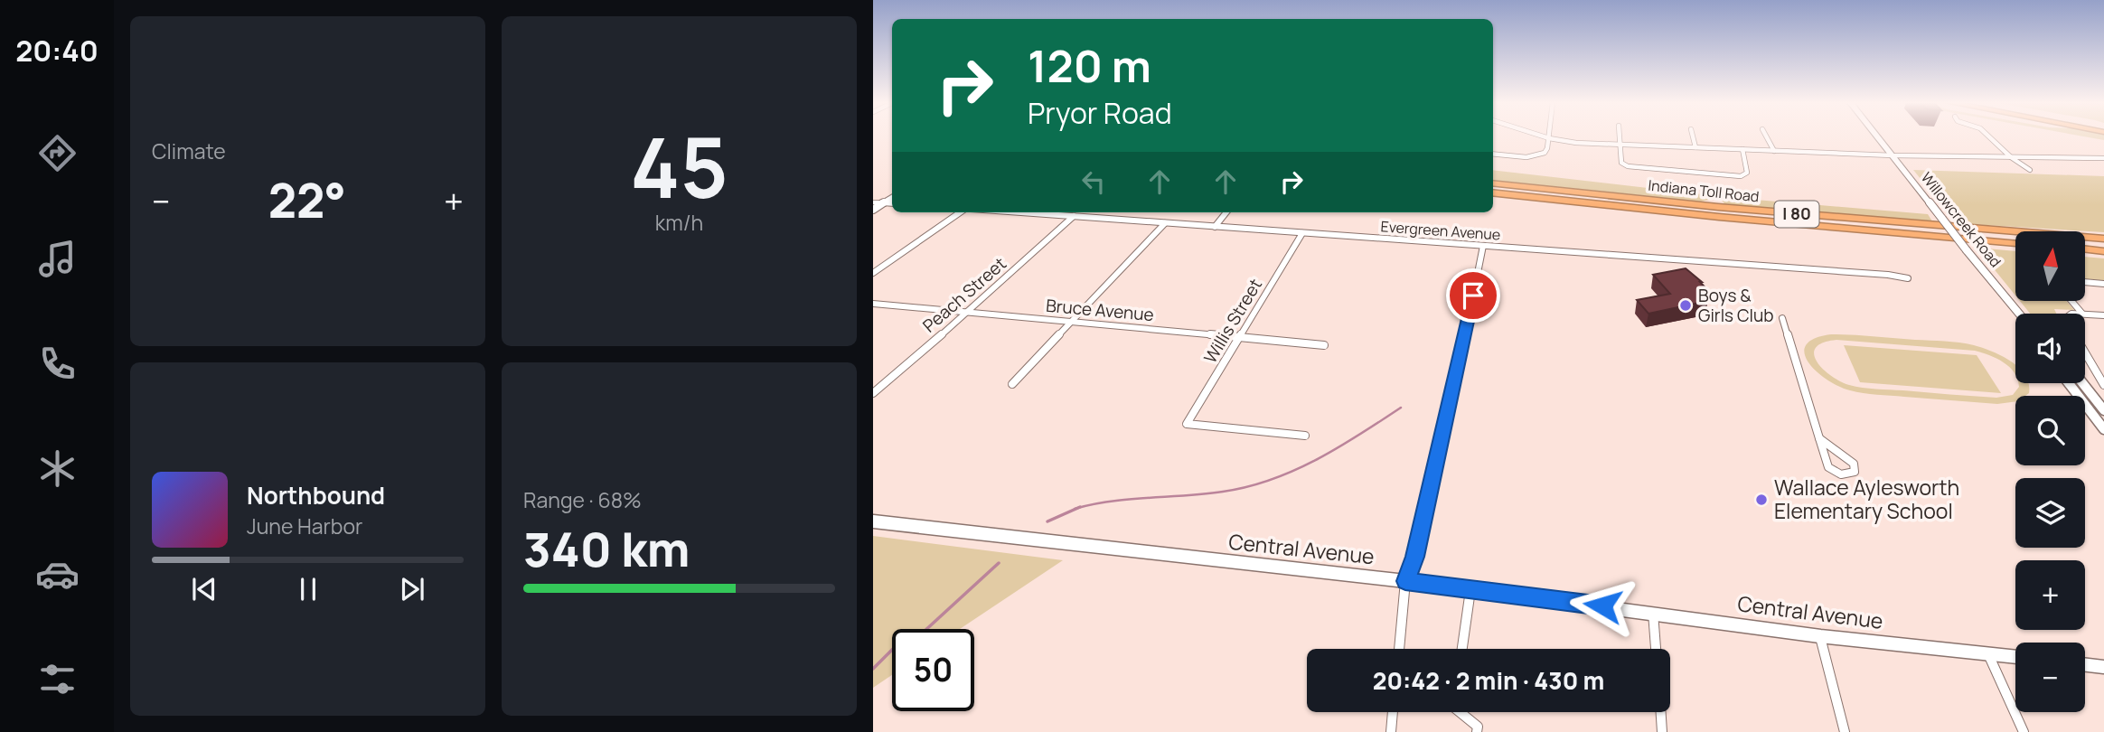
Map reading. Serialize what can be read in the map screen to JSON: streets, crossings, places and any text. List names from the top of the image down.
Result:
{
  "streets": {
    "highway": ["Indiana Toll Road", "I 80"],
    "main road": ["Willowcreek Road", "Central Avenue"],
    "street": [
      "Evergreen Avenue",
      "Peach Street",
      "Bruce Avenue",
      "Willis Street"
    ]
  },
  "crossings": [
    ["Evergreen Avenue", "Peach Street"],
    ["Evergreen Avenue", "Willis Street"],
    ["Peach Street", "Bruce Avenue"],
    ["Bruce Avenue", "Willis Street"]
  ],
  "places": ["Boys & Girls Club", "Wallace Aylesworth Elementary School"],
  "north": "top",
  "page": {
    "tabs": "20:40",
    "tile": [
      "Climate",
      ["45", "km/h"],
      ["Range · 68%", "340 km"]
    ],
    "turn": ["120 m", "Pryor Road"],
    "heat": ["−", "22°", "+"],
    "map_buttons": ["+", "−"],
    "song": ["Northbound", "June Harbor"],
    "limit": "50",
    "trip": "20:42 · 2 min · 430 m"
  }
}
